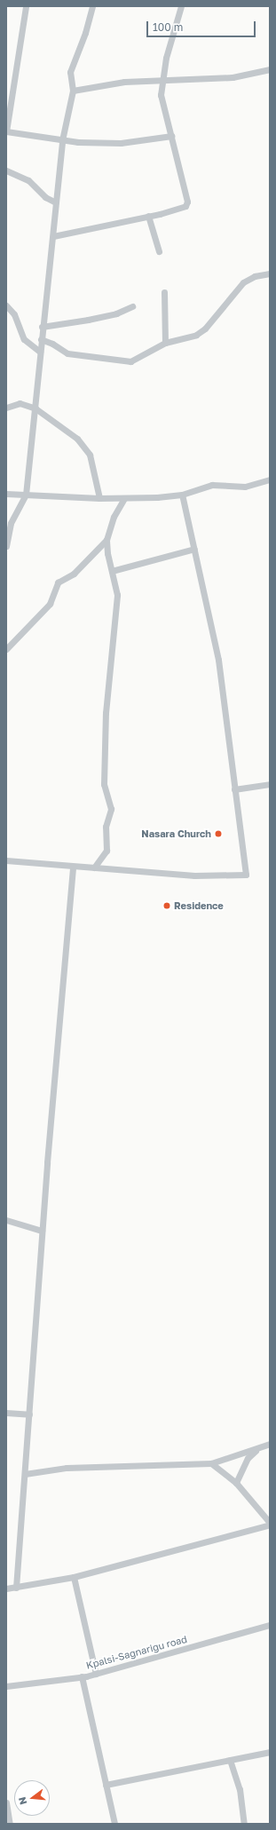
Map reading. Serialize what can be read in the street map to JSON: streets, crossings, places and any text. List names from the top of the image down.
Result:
{
  "streets": {
    "street": ["Kpalsi-Sagnarigu road"]
  },
  "places": ["Nasara Church", "Residence"],
  "scale_bar": "100 m",
  "north": "left"
}
